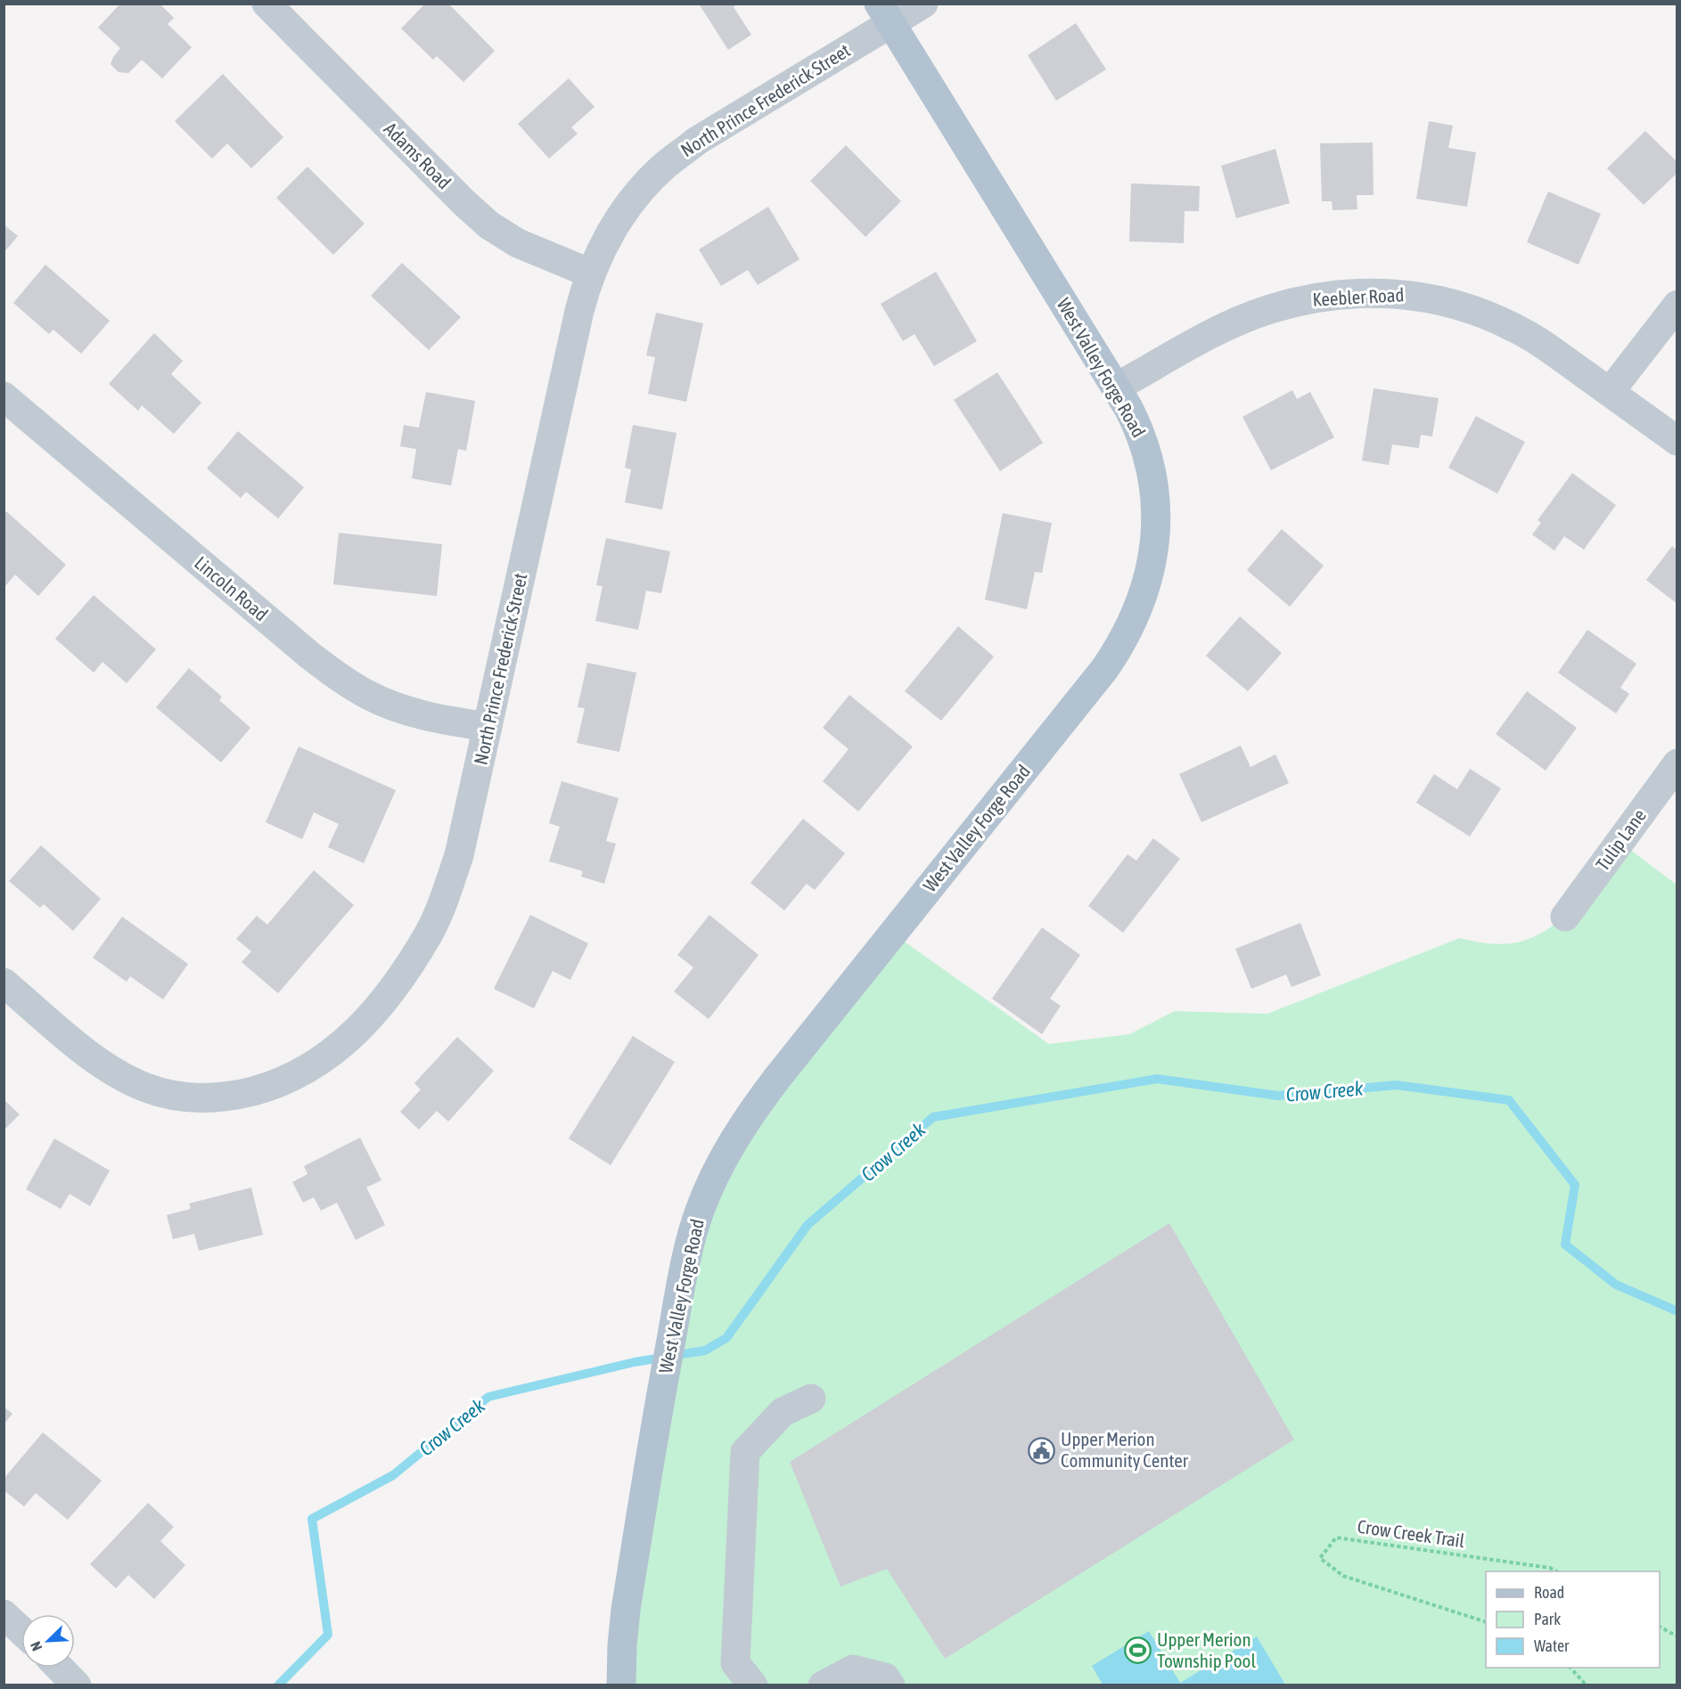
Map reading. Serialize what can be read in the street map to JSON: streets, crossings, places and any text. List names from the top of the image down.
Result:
{
  "streets": {
    "main road": ["West Valley Forge Road"],
    "street": [
      "North Prince Frederick Street",
      "Adams Road",
      "Keebler Road",
      "Lincoln Road",
      "Tulip Lane"
    ],
    "path": ["Crow Creek Trail"]
  },
  "crossings": [
    ["North Prince Frederick Street", "Adams Road"],
    ["North Prince Frederick Street", "West Valley Forge Road"],
    ["North Prince Frederick Street", "Lincoln Road"],
    ["Keebler Road", "West Valley Forge Road"]
  ],
  "water": ["Crow Creek"],
  "places": {
    "public building": ["Upper Merion Community Center"],
    "sports": ["Upper Merion Township Pool"]
  },
  "legend": ["Road", "Park", "Water"],
  "north": "bottom left"
}
